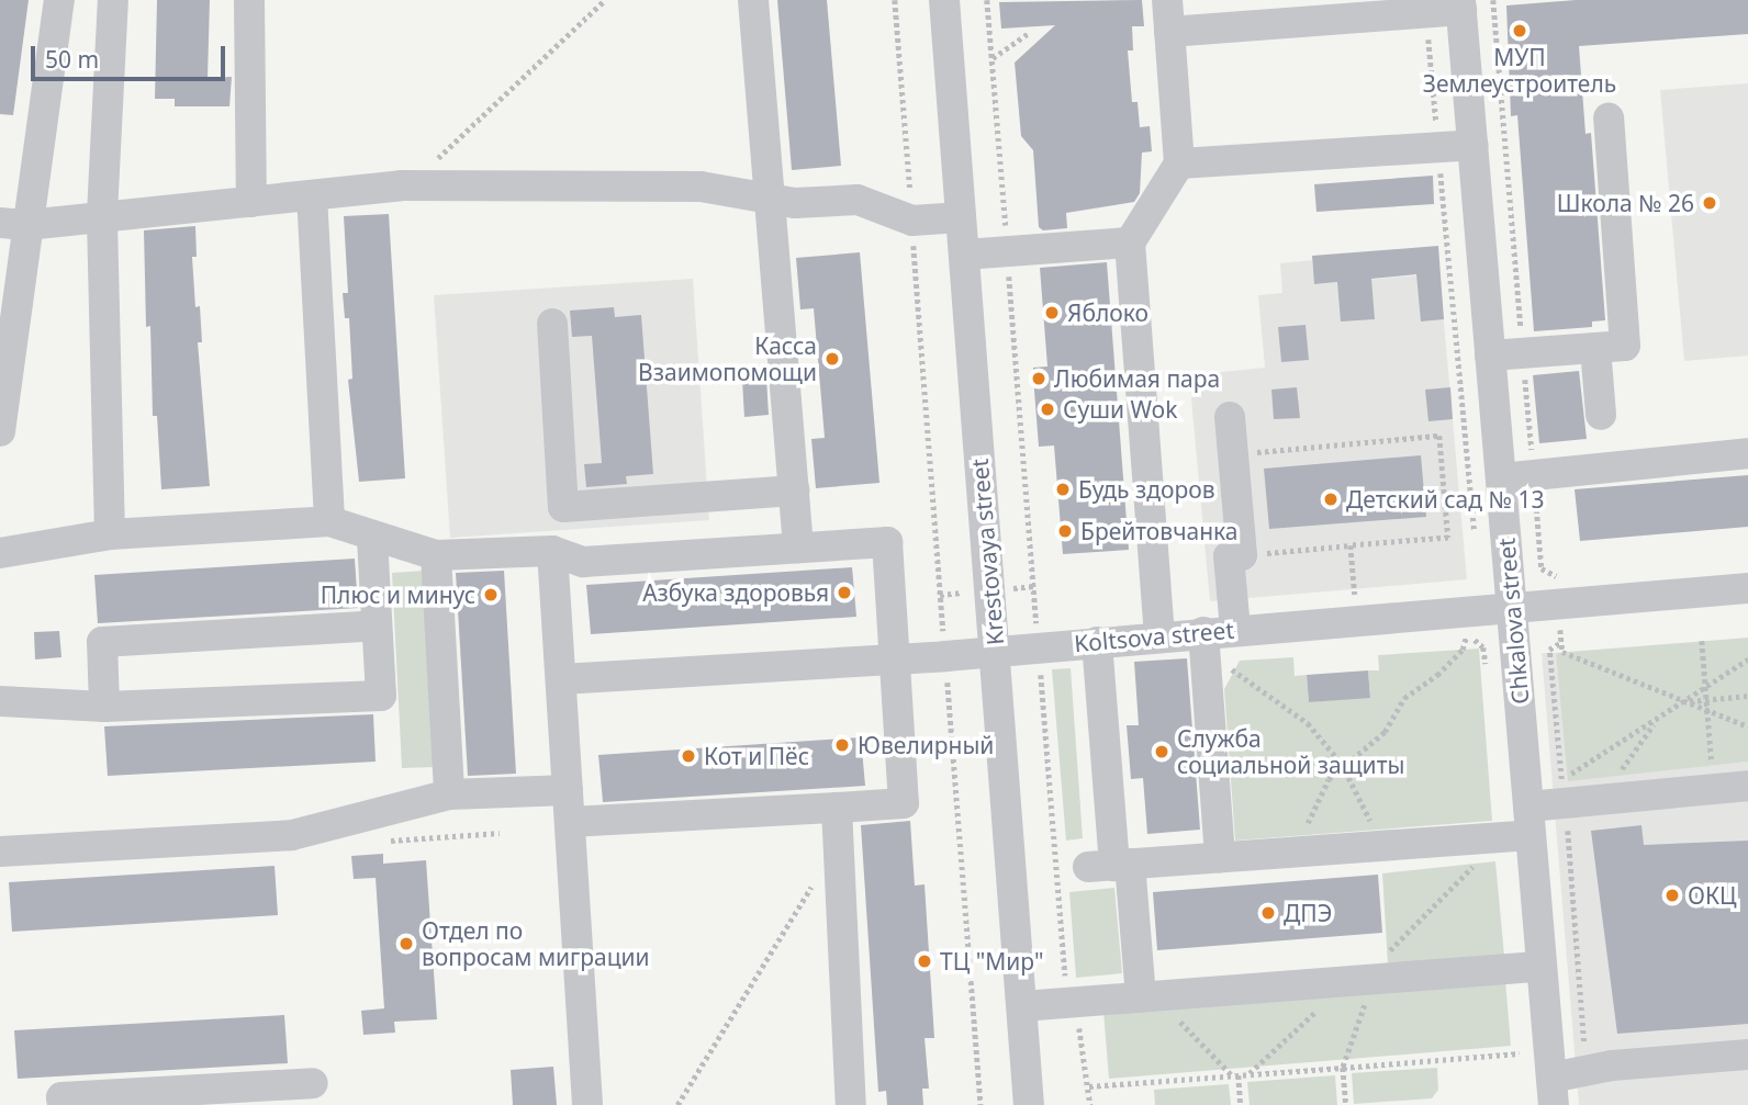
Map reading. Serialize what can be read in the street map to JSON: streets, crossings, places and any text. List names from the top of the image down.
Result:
{
  "streets": {
    "street": ["Krestovaya street", "Chkalova street", "Koltsova street"]
  },
  "crossings": [
    ["Krestovaya street", "Koltsova street"],
    ["Chkalova street", "Koltsova street"]
  ],
  "places": [
    "МУП Землеустроитель",
    "Школа № 26",
    "Яблоко",
    "Касса Взаимопомощи",
    "Любимая пара",
    "Суши Wok",
    "Будь здоров",
    "Детский сад № 13",
    "Брейтовчанка",
    "Азбука здоровья",
    "Плюс и минус",
    "Ювелирный",
    "Служба социальной защиты",
    "Кот и Пёс",
    "ОКЦ",
    "ДПЭ",
    "Отдел по вопросам миграции",
    "ТЦ \"Мир\""
  ],
  "scale_bar": "50 m"
}
